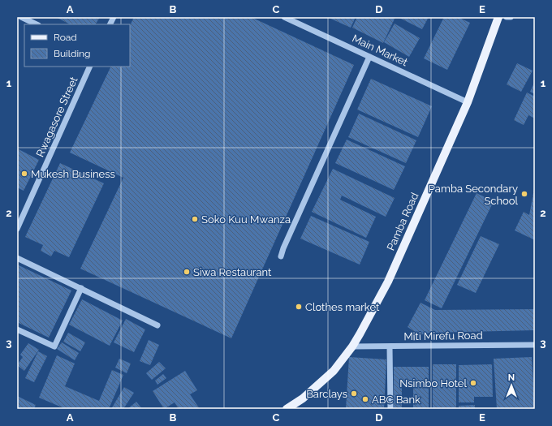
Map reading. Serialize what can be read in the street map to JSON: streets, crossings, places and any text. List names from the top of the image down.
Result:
{
  "streets": {
    "main road": ["Pamba Road"],
    "street": ["Main Market", "Rwagasore Street", "Miti Mirefu Road"]
  },
  "crossings": [
    ["Main Market", "Pamba Road"],
    ["Pamba Road", "Miti Mirefu Road"]
  ],
  "places": [
    "Mukesh Business",
    "Pamba Secondary School",
    "Soko Kuu Mwanza",
    "Siwa Restaurant",
    "Clothes market",
    "Nsimbo Hotel",
    "Barclays",
    "ABC Bank"
  ],
  "legend": ["Road", "Building"],
  "north": "top",
  "grid": {
    "columns": [
      "A",
      "B",
      "C",
      "D",
      "E"
    ],
    "rows": ["1", "2", "3"]
  }
}
